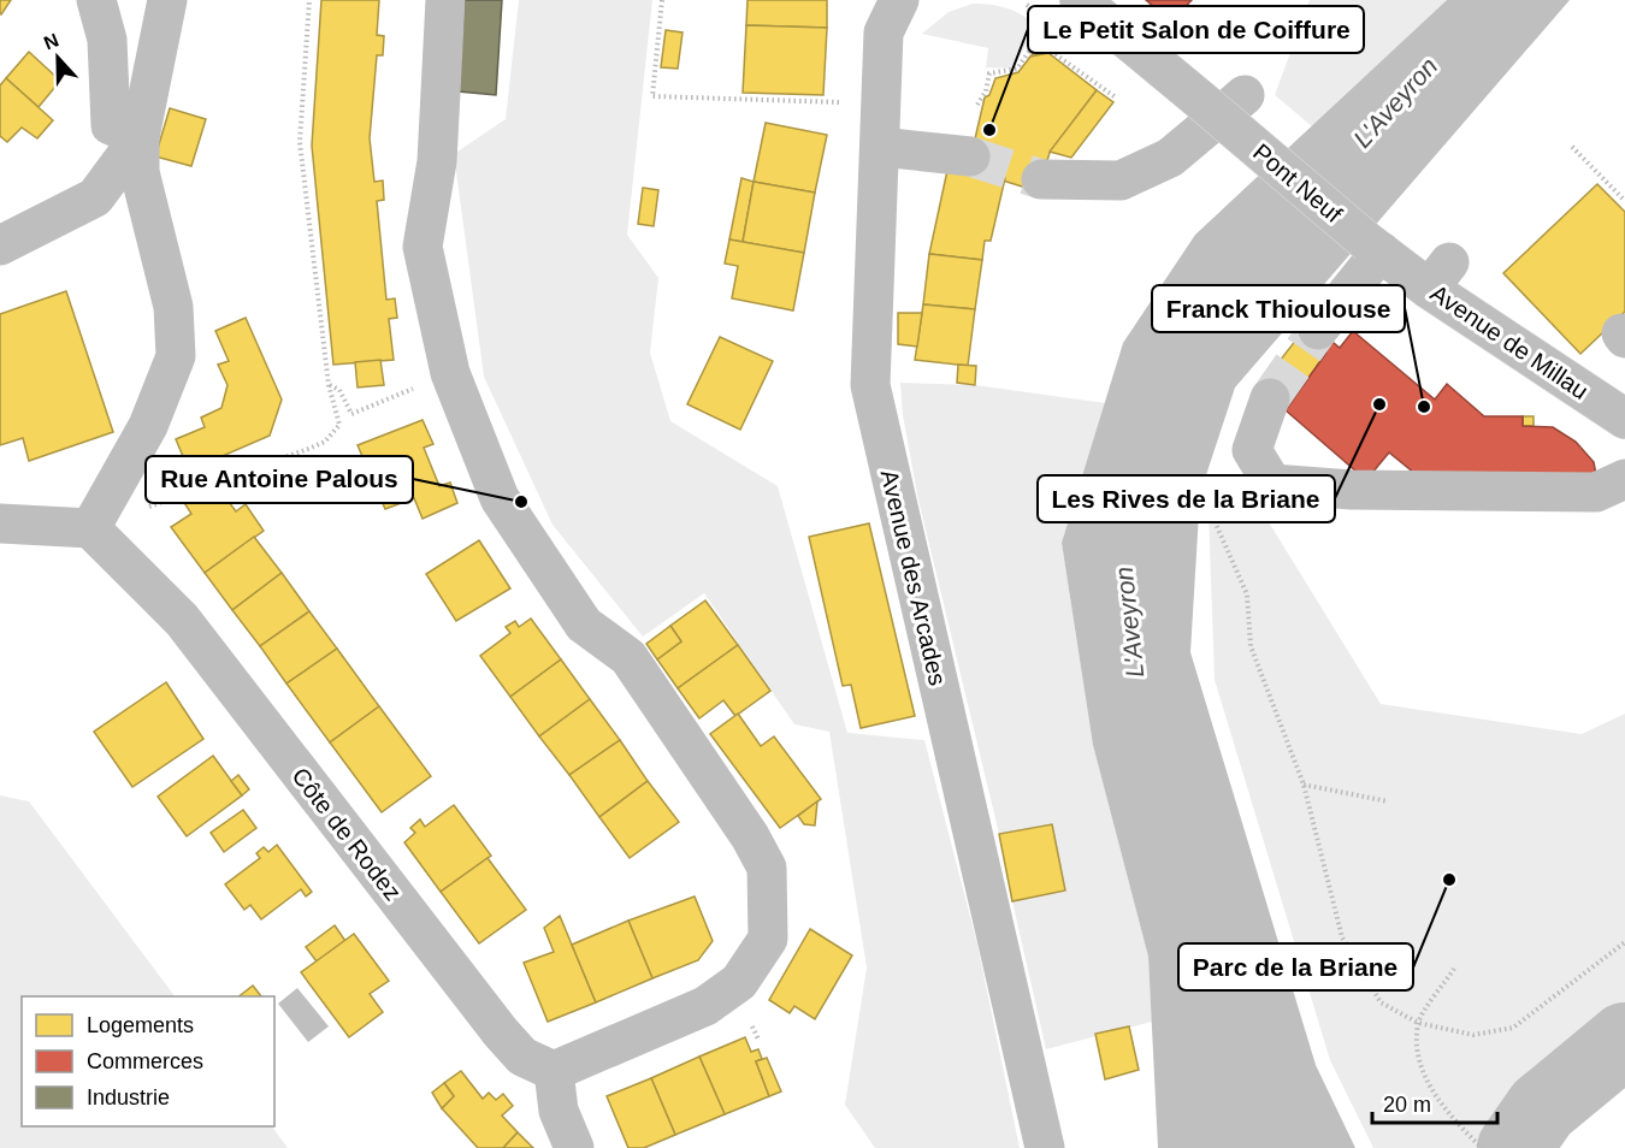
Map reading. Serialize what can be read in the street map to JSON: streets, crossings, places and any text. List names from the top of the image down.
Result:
{
  "streets": {
    "street": [
      "Pont Neuf",
      "Avenue de Millau",
      "Avenue des Arcades",
      "Côte de Rodez"
    ]
  },
  "crossings": [
    ["Pont Neuf", "Avenue de Millau"]
  ],
  "water": ["L'Aveyron"],
  "places": [
    "Le Petit Salon de Coiffure",
    "Les Rives de la Briane",
    "Franck Thioulouse",
    "Rue Antoine Palous",
    "Parc de la Briane"
  ],
  "legend": ["Logements", "Commerces", "Industrie"],
  "scale_bar": "20 m",
  "north": "top"
}
